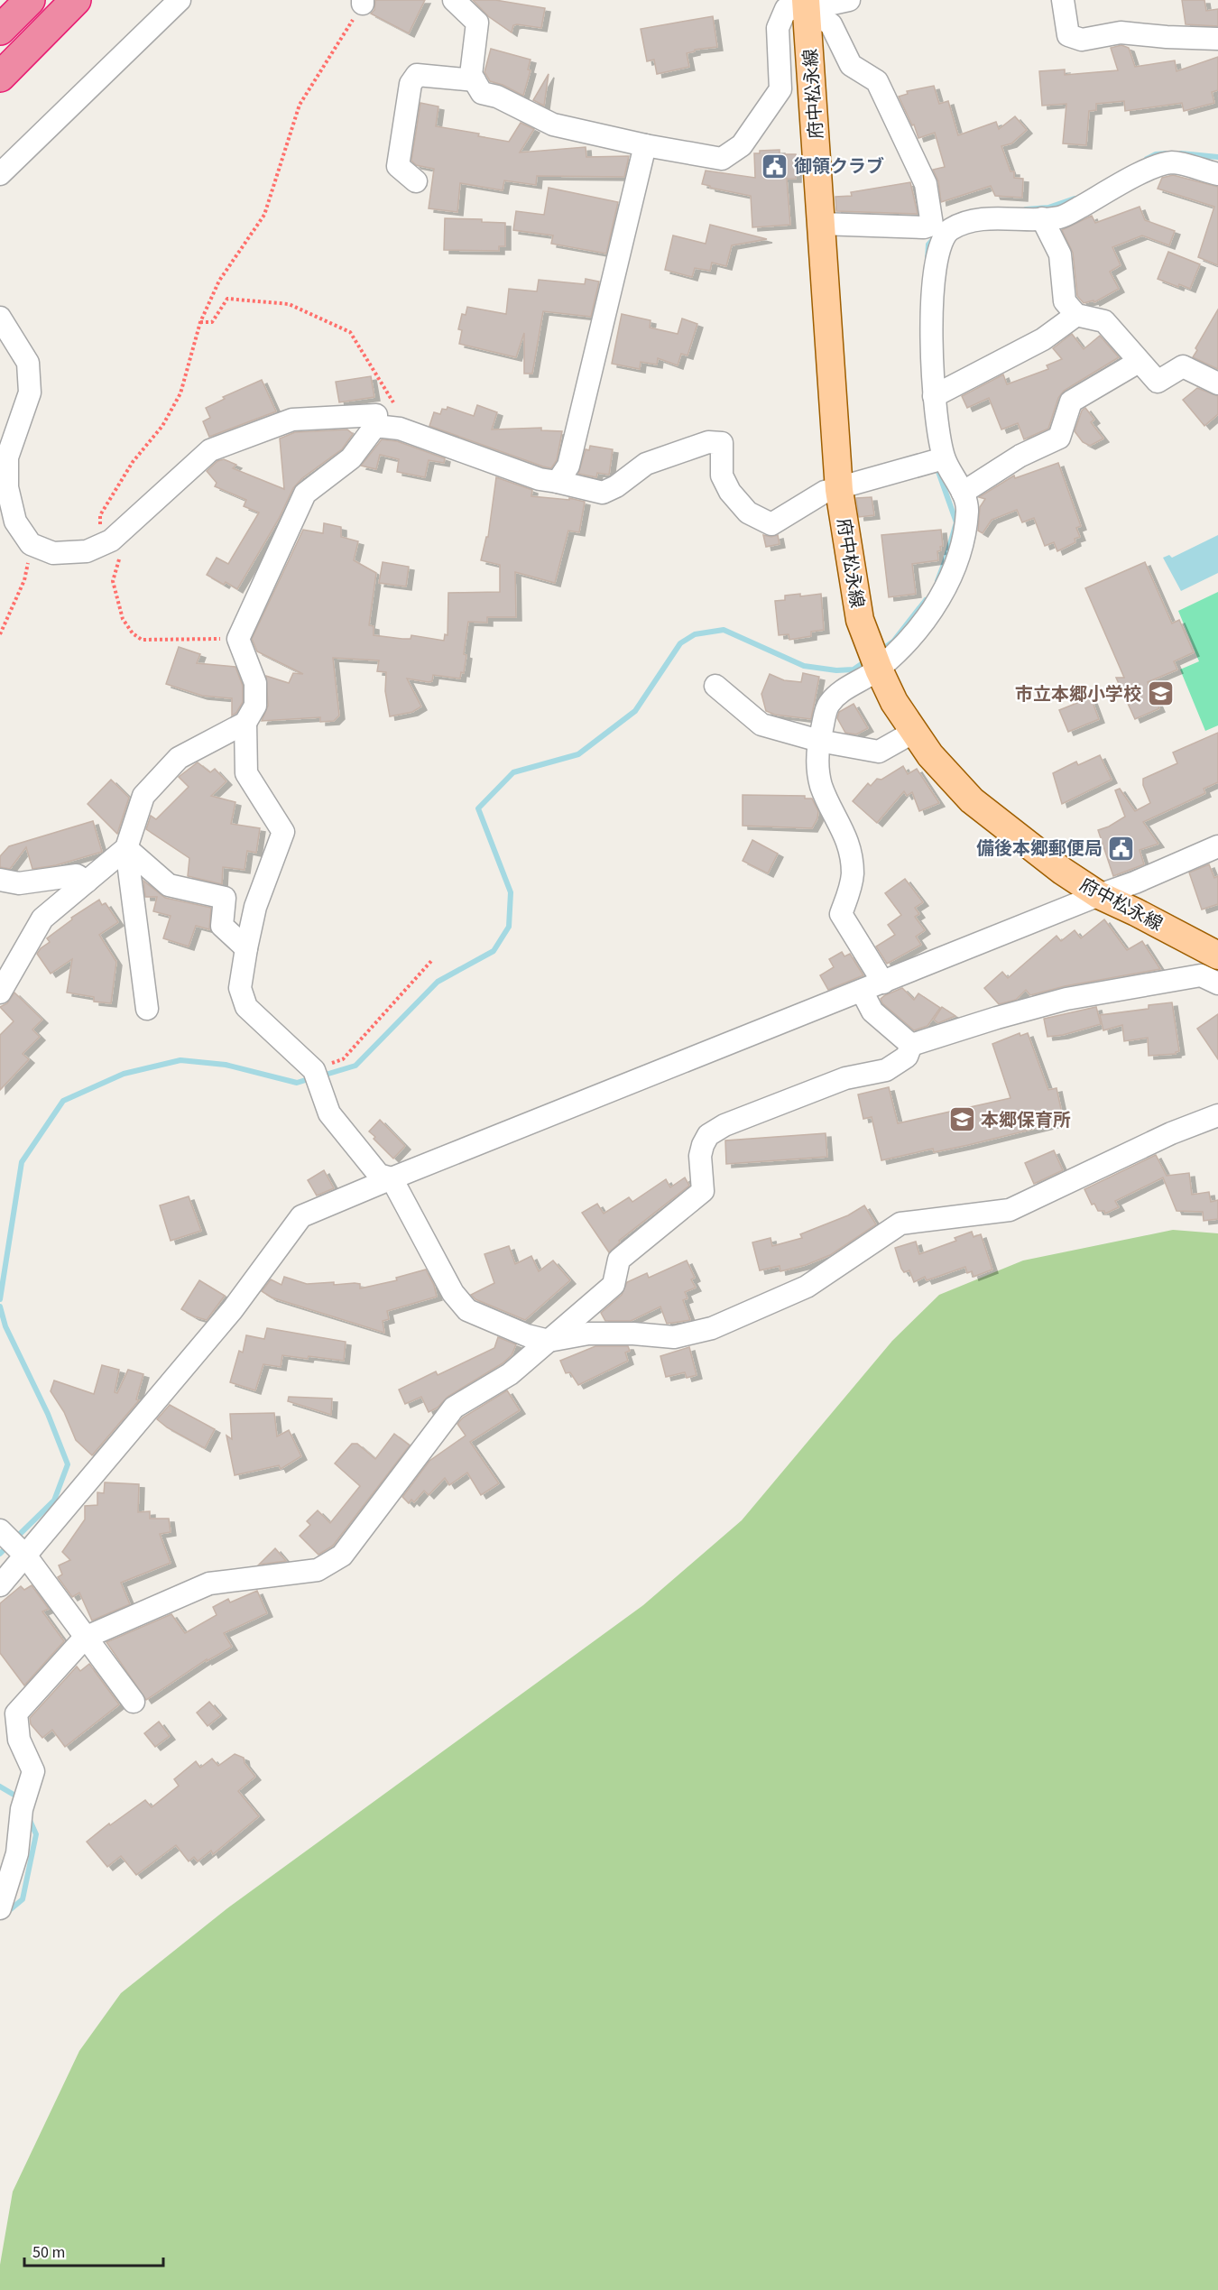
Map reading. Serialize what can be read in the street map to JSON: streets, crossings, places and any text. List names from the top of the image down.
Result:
{
  "streets": {
    "main road": ["府中松永線"]
  },
  "places": {
    "public building": ["御領クラブ", "備後本郷郵便局"],
    "school or university": ["市立本郷小学校", "本郷保育所"]
  },
  "scale_bar": "50 m"
}
